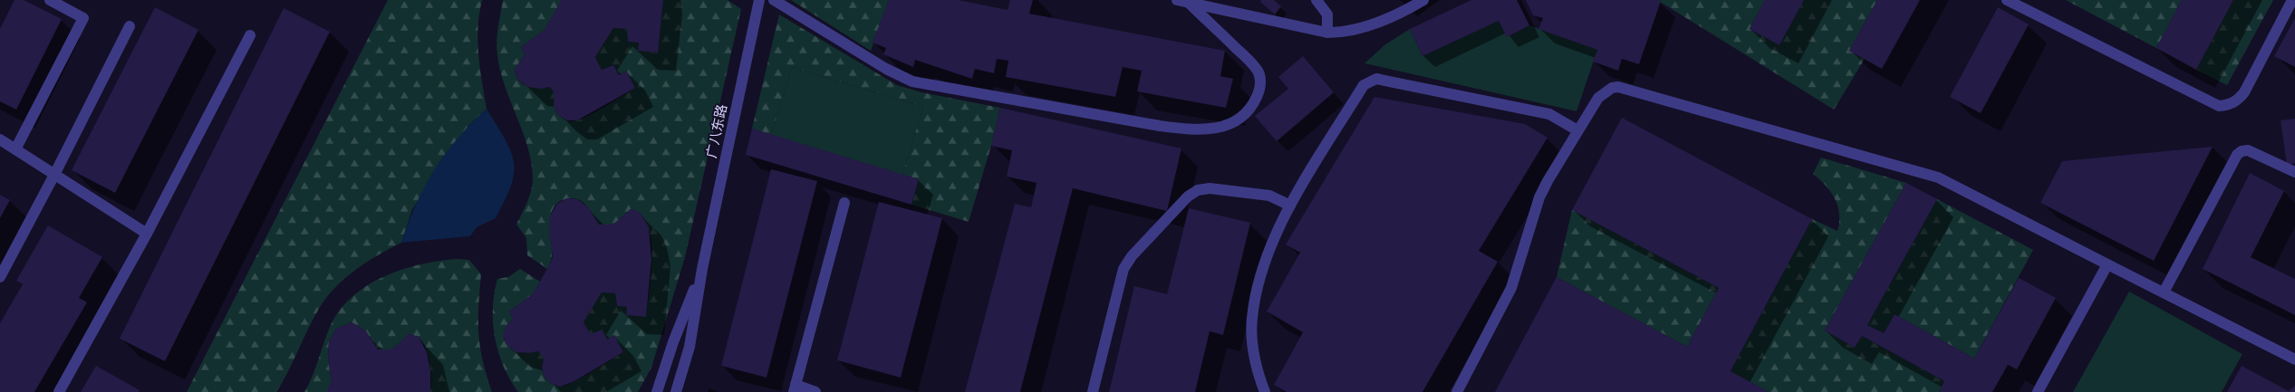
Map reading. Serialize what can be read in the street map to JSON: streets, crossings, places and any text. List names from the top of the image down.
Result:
{
  "streets": {
    "street": ["广八东路"]
  }
}
